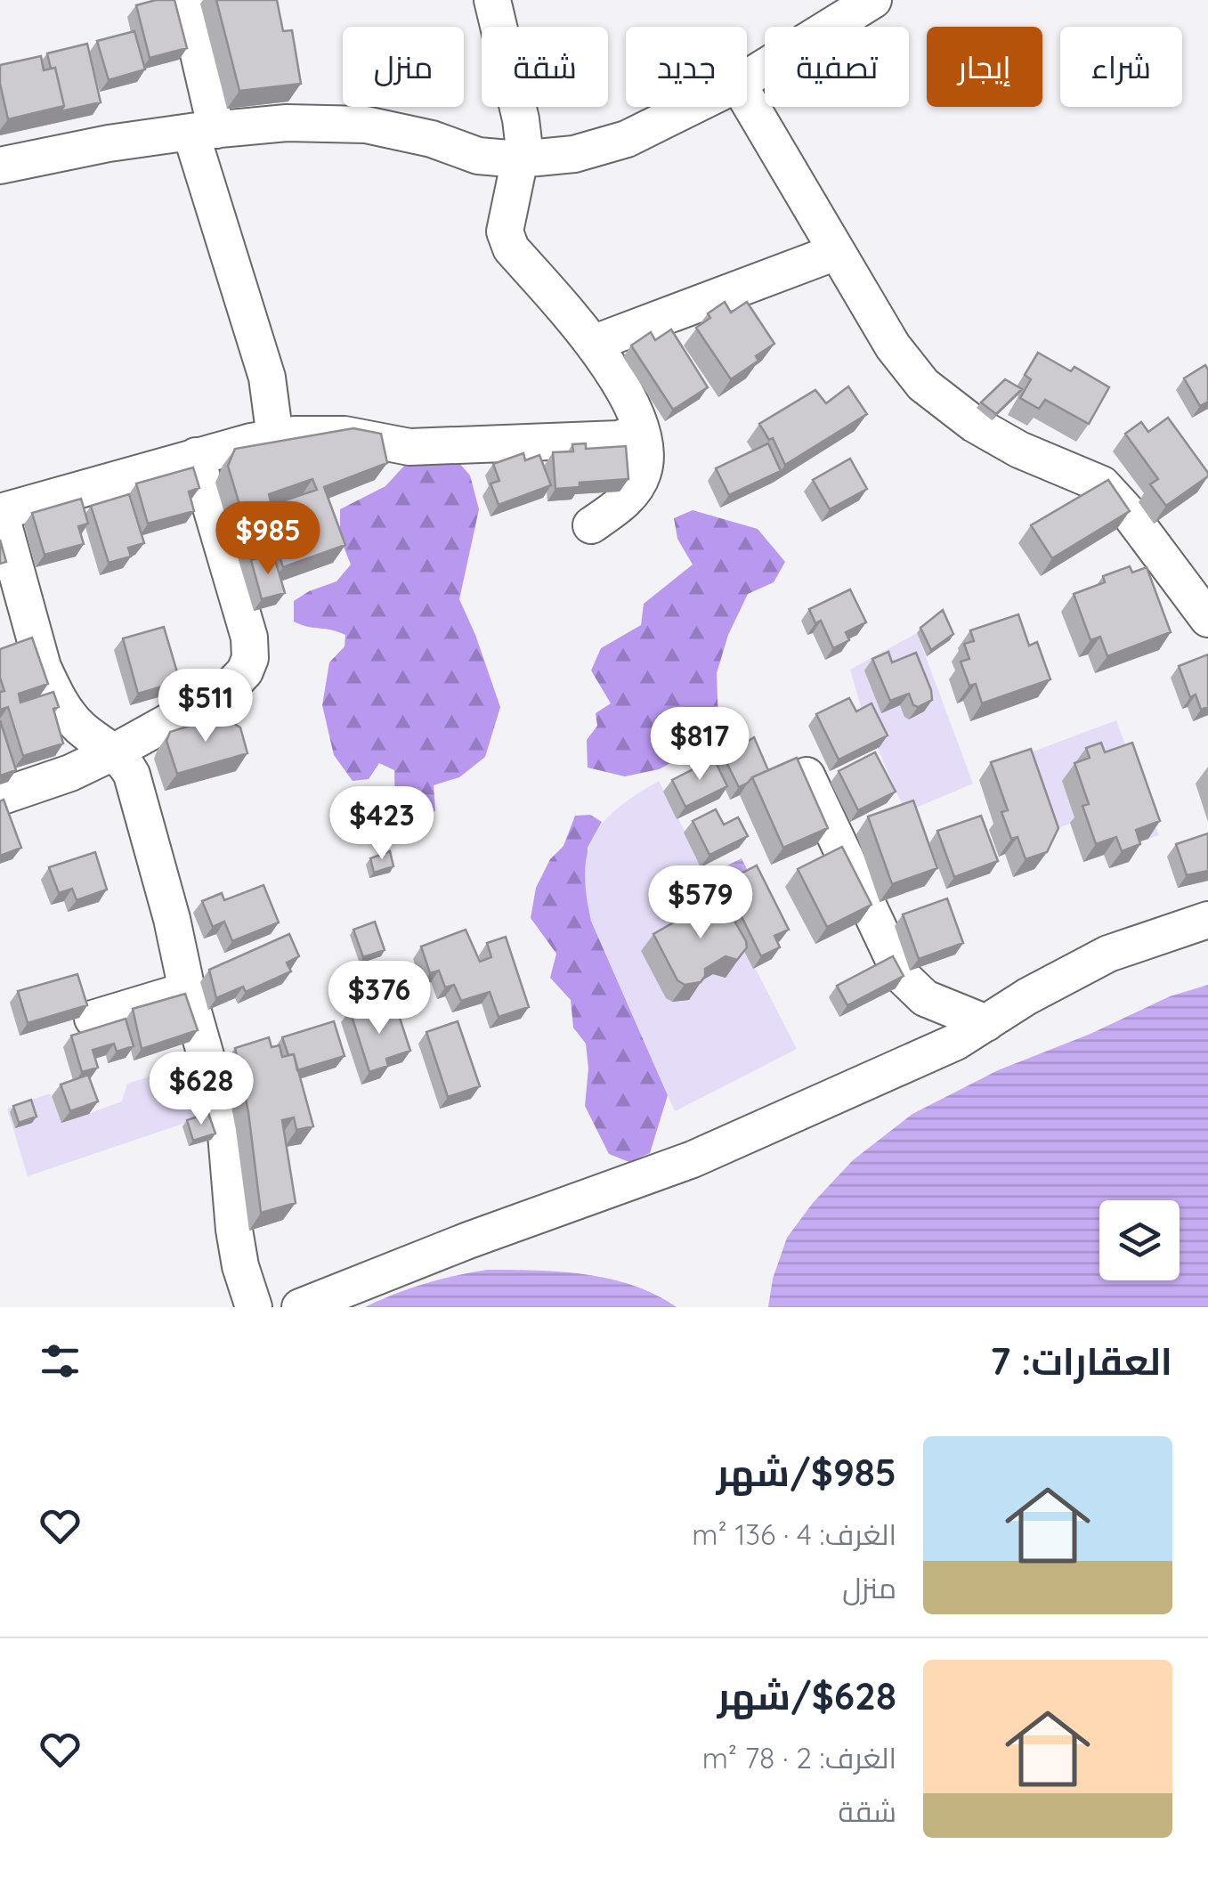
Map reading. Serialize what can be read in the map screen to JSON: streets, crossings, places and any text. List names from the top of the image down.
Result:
{
  "page": {
    "chip": [
      "شراء",
      "إيجار",
      "تصفية",
      "جديد",
      "شقة",
      "منزل"
    ],
    "price": [
      "$985",
      "$511",
      "$817",
      "$423",
      "$579",
      "$376",
      "$628"
    ],
    "heading": "العقارات: 7",
    "list": [
      {
        "name": "$985/شهر",
        "note": "الغرف: 4 · 136 m² · منزل"
      },
      {
        "name": "$628/شهر",
        "note": "الغرف: 2 · 78 m² · شقة"
      }
    ]
  }
}
